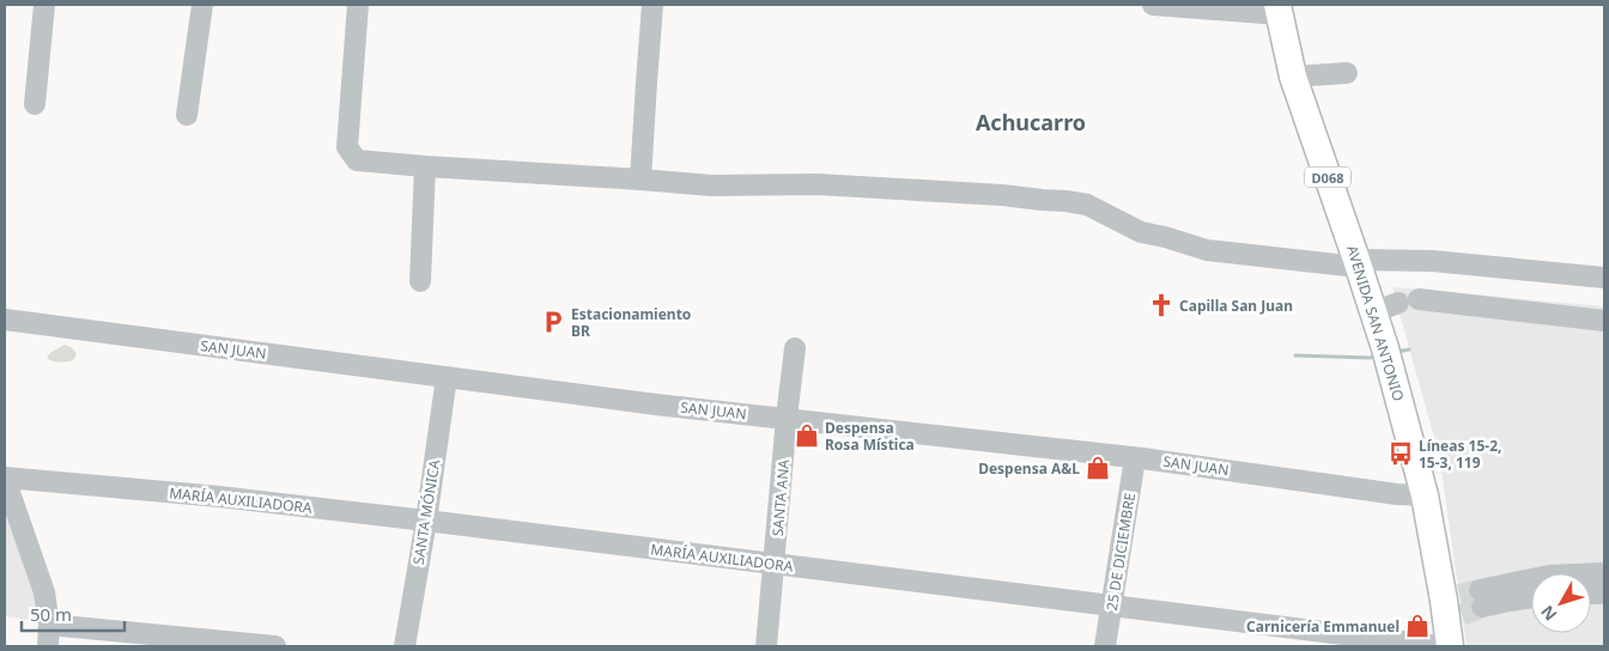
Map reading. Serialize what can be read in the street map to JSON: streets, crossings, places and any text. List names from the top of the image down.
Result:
{
  "streets": {
    "main road": ["D068", "AVENIDA SAN ANTONIO"],
    "street": [
      "SAN JUAN",
      "SANTA ANA",
      "MARÍA AUXILIADORA",
      "SANTA MÓNICA",
      "25 DE DICIEMBRE"
    ]
  },
  "crossings": [
    ["AVENIDA SAN ANTONIO", "SAN JUAN"],
    ["SAN JUAN", "SANTA ANA"],
    ["SAN JUAN", "SANTA MÓNICA"],
    ["SAN JUAN", "25 DE DICIEMBRE"],
    ["SANTA ANA", "MARÍA AUXILIADORA"],
    ["MARÍA AUXILIADORA", "SANTA MÓNICA"],
    ["MARÍA AUXILIADORA", "25 DE DICIEMBRE"]
  ],
  "districts": ["Achucarro"],
  "places": {
    "church": ["Capilla San Juan"],
    "parking": ["Estacionamiento BR"],
    "shop": ["Despensa Rosa Mística", "Despensa A&L", "Carnicería Emmanuel"],
    "bus stop": ["Líneas 15-2, 15-3, 119"]
  },
  "scale_bar": "50 m",
  "north": "bottom left"
}
